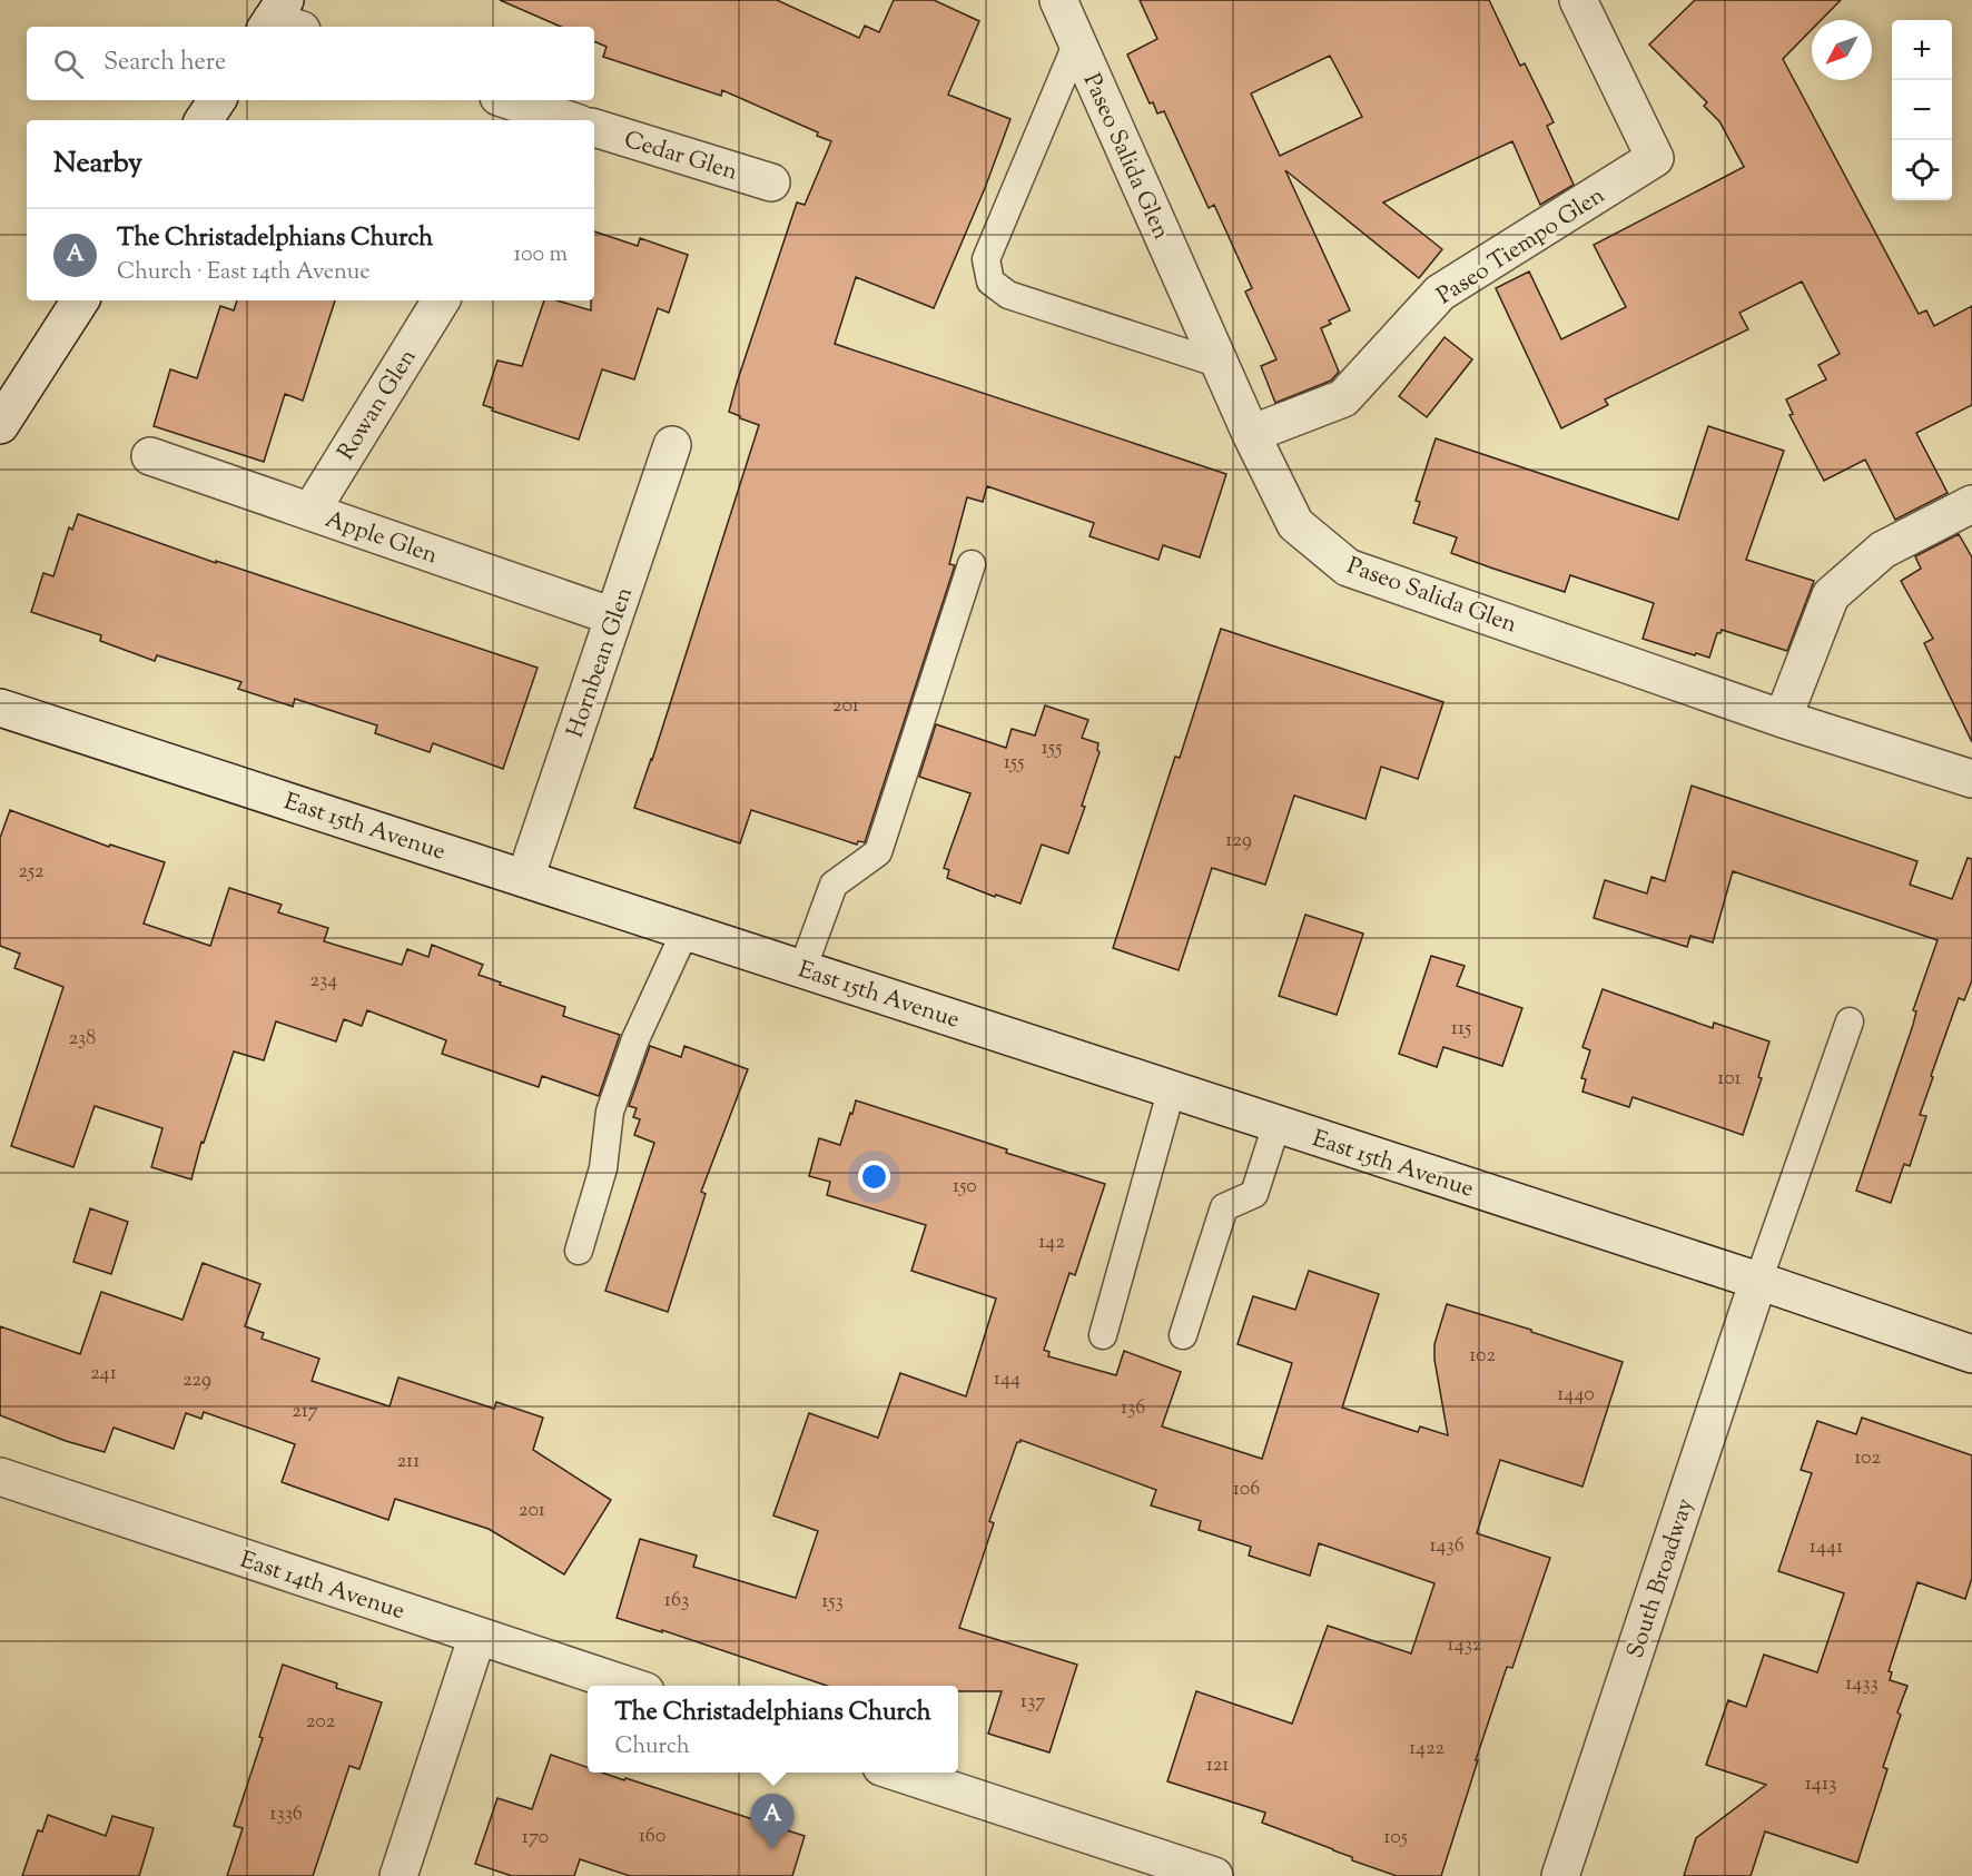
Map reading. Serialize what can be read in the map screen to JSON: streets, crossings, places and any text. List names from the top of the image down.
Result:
{
  "streets": {
    "street": [
      "Cedar Glen",
      "Paseo Salida Glen",
      "Paseo Tiempo Glen",
      "Rowan Glen",
      "Apple Glen",
      "Hornbean Glen",
      "East 15th Avenue",
      "South Broadway",
      "East 14th Avenue"
    ]
  },
  "crossings": [
    ["Paseo Salida Glen", "Paseo Tiempo Glen"],
    ["Rowan Glen", "Apple Glen"],
    ["Apple Glen", "Hornbean Glen"],
    ["Hornbean Glen", "East 15th Avenue"],
    ["East 15th Avenue", "South Broadway"]
  ],
  "house_numbers": [
    "201",
    "155",
    "155",
    "129",
    "252",
    "234",
    "115",
    "238",
    "101",
    "150",
    "142",
    "102",
    "241",
    "144",
    "229",
    "1440",
    "136",
    "217",
    "102",
    "211",
    "106",
    "201",
    "1436",
    "1441",
    "163",
    "153",
    "1432",
    "1433",
    "137",
    "202",
    "1422",
    "121",
    "1413",
    "1336",
    "160",
    "170",
    "105"
  ],
  "north": "bottom left",
  "page": {
    "map_buttons": ["+", "−"],
    "search": "Search here",
    "heading": "Nearby",
    "list": [
      {
        "mark": "A",
        "name": "The Christadelphians Church",
        "note": "Church · East 14th Avenue",
        "value": "100 m"
      }
    ],
    "popup": ["The Christadelphians Church", "Church"],
    "pins": "A"
  }
}
